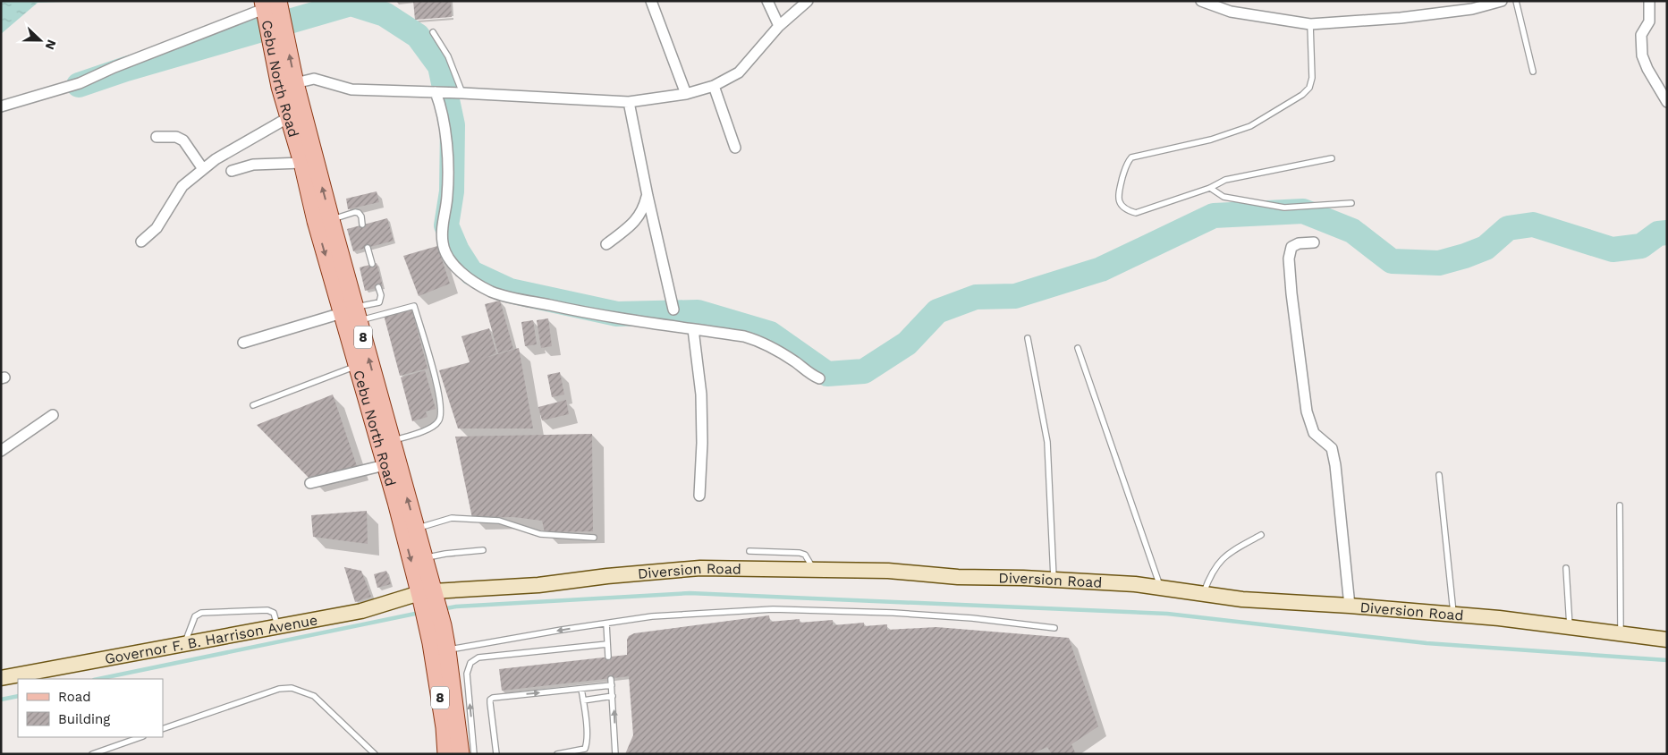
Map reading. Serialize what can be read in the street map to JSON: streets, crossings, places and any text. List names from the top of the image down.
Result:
{
  "streets": {
    "main road": ["Cebu North Road", "8"],
    "street": ["Diversion Road", "Governor F. B. Harrison Avenue"]
  },
  "crossings": [
    ["Cebu North Road", "Diversion Road"],
    ["Cebu North Road", "Governor F. B. Harrison Avenue"],
    ["Diversion Road", "Governor F. B. Harrison Avenue"]
  ],
  "legend": ["Road", "Building"],
  "north": "right"
}
